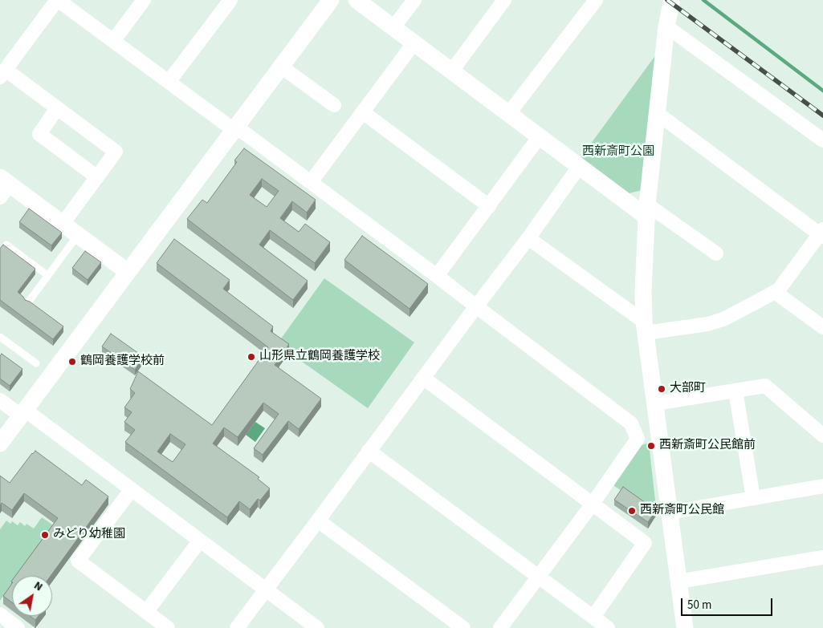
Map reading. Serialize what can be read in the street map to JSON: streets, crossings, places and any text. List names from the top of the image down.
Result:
{
  "parks": ["西新斎町公園"],
  "places": [
    "山形県立鶴岡養護学校",
    "鶴岡養護学校前",
    "大部町",
    "西新斎町公民館前",
    "西新斎町公民館",
    "みどり幼稚園"
  ],
  "scale_bar": "50 m",
  "north": "top right"
}
